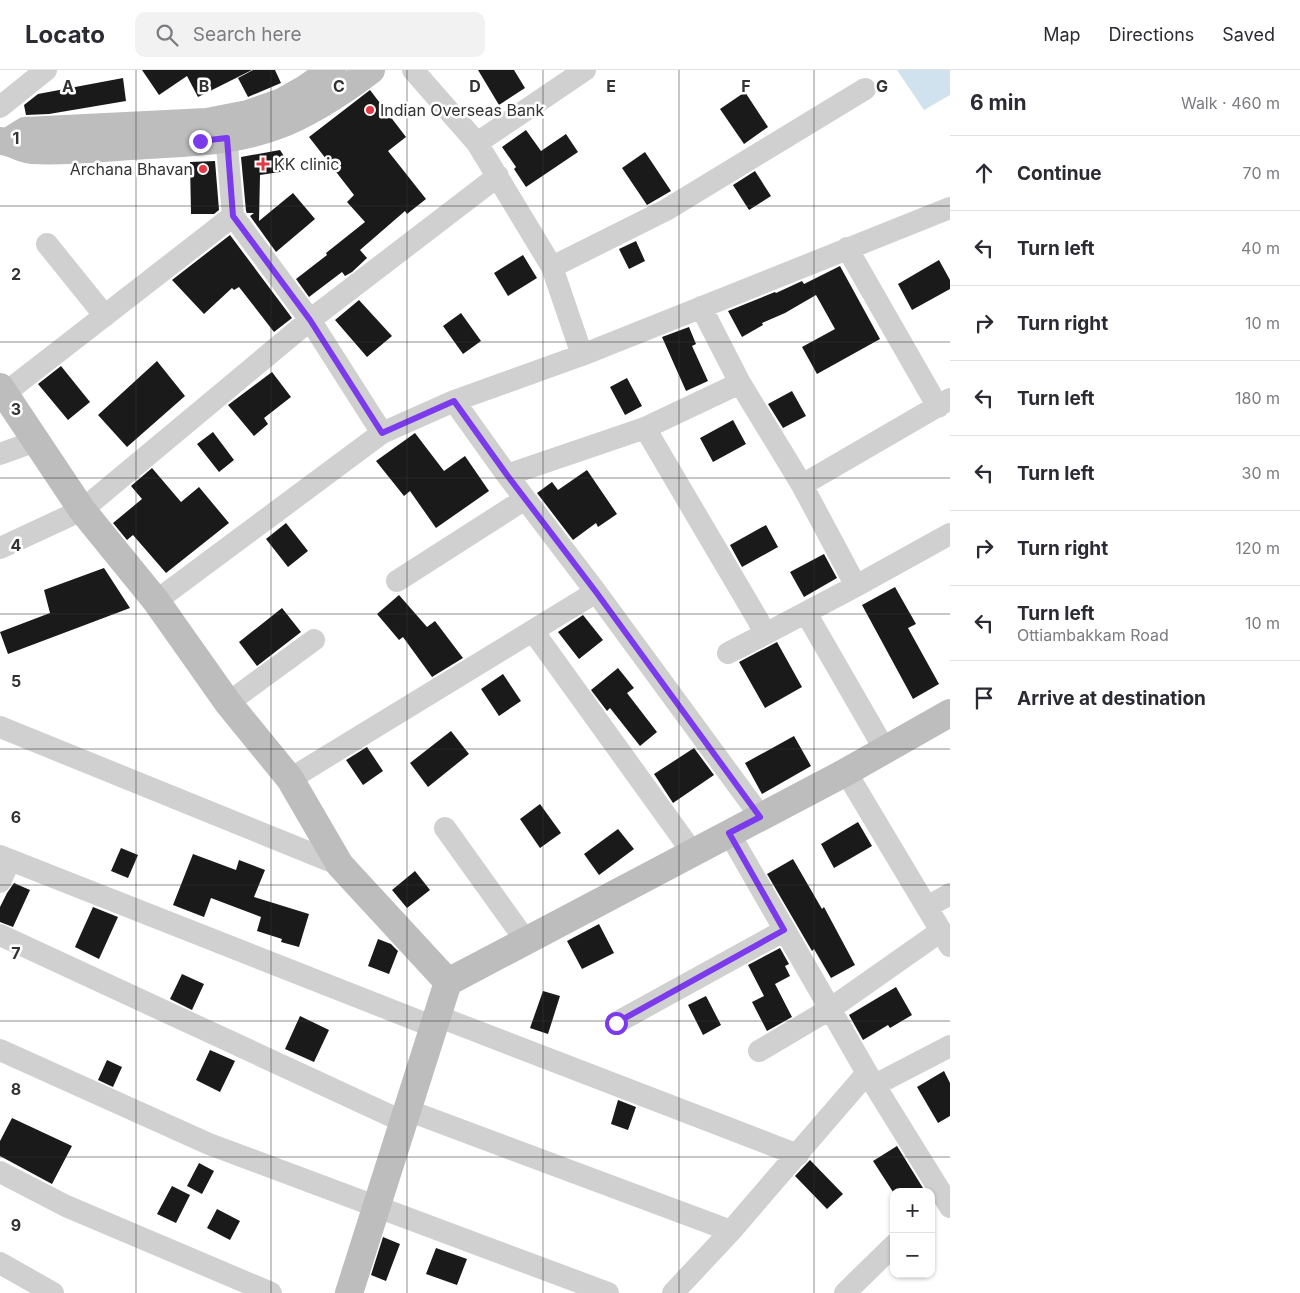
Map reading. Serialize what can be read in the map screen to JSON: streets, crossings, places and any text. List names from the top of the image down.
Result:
{
  "places": {
    "other": ["Indian Overseas Bank", "Archana Bhavan"],
    "health": ["KK clinic"]
  },
  "page": {
    "header": "Locato",
    "search": "Search here",
    "nav": ["Map", "Directions", "Saved"],
    "heading": ["6 min", "Walk · 460 m"],
    "list": [
      ["Continue", "70 m"],
      ["Turn left", "40 m"],
      ["Turn right", "10 m"],
      ["Turn left", "180 m"],
      ["Turn left", "30 m"],
      ["Turn right", "120 m"],
      ["Turn left", "Ottiambakkam Road", "10 m"],
      "Arrive at destination"
    ],
    "map_buttons": ["+", "−"]
  },
  "grid": {
    "columns": [
      "A",
      "B",
      "C",
      "D",
      "E",
      "F",
      "G"
    ],
    "rows": [
      "1",
      "2",
      "3",
      "4",
      "5",
      "6",
      "7",
      "8",
      "9"
    ]
  }
}
